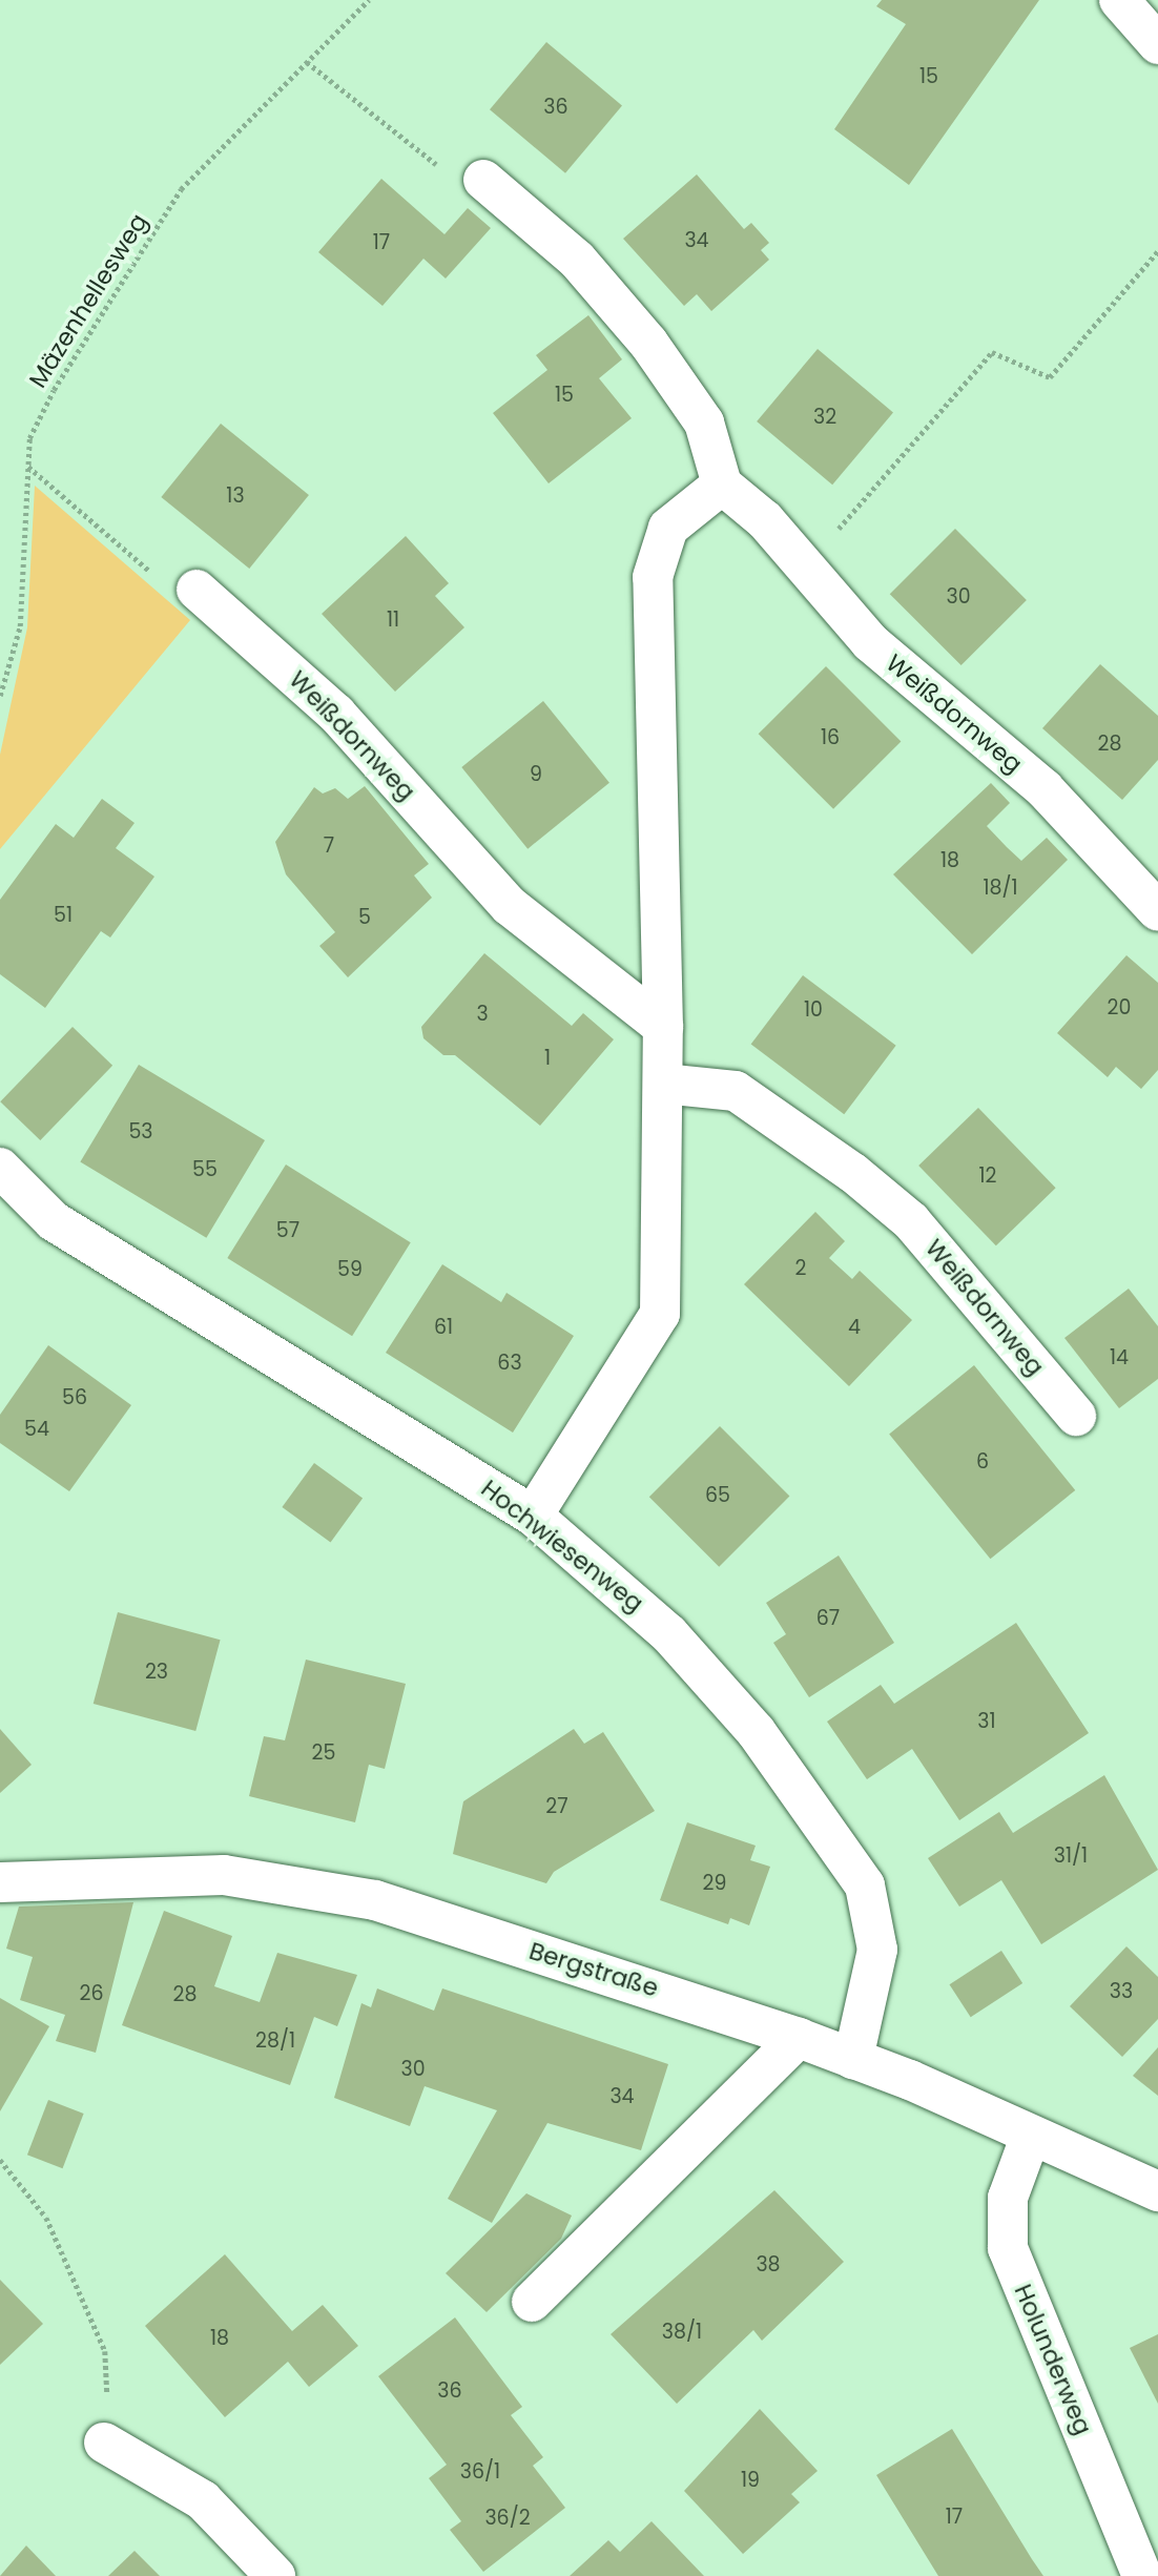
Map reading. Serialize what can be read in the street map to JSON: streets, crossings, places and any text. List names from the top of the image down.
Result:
{
  "streets": {
    "street": [
      "Weißdornweg",
      "Hochwiesenweg",
      "Bergstraße",
      "Holunderweg"
    ],
    "path": ["Mäzenhellesweg"]
  },
  "crossings": [
    ["Hochwiesenweg", "Bergstraße"],
    ["Bergstraße", "Holunderweg"]
  ],
  "house_numbers": [
    "15",
    "36",
    "34",
    "17",
    "15",
    "32",
    "13",
    "30",
    "11",
    "16",
    "28",
    "9",
    "7",
    "18",
    "18/1",
    "51",
    "5",
    "20",
    "10",
    "3",
    "1",
    "53",
    "55",
    "12",
    "57",
    "2",
    "59",
    "61",
    "4",
    "14",
    "63",
    "56",
    "54",
    "6",
    "65",
    "67",
    "23",
    "31",
    "25",
    "27",
    "31/1",
    "29",
    "33",
    "26",
    "28",
    "28/1",
    "30",
    "34",
    "38",
    "38/1",
    "18",
    "36",
    "36/1",
    "19",
    "17",
    "36/2"
  ]
}
